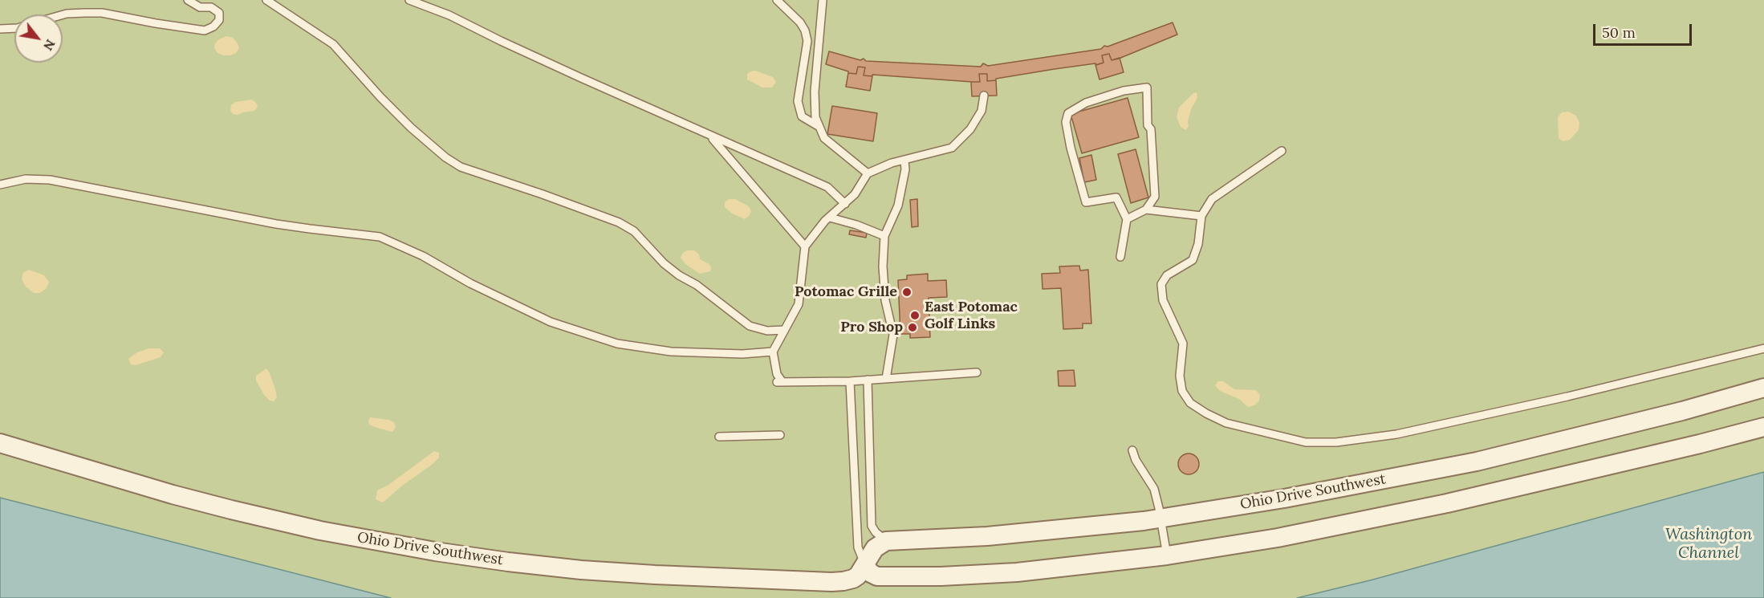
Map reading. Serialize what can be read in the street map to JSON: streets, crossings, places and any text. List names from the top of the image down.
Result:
{
  "streets": {
    "street": ["Ohio Drive Southwest"]
  },
  "water": ["Washington Channel"],
  "places": ["Potomac Grille", "East Potomac Golf Links", "Pro Shop"],
  "scale_bar": "50 m",
  "north": "bottom right"
}
